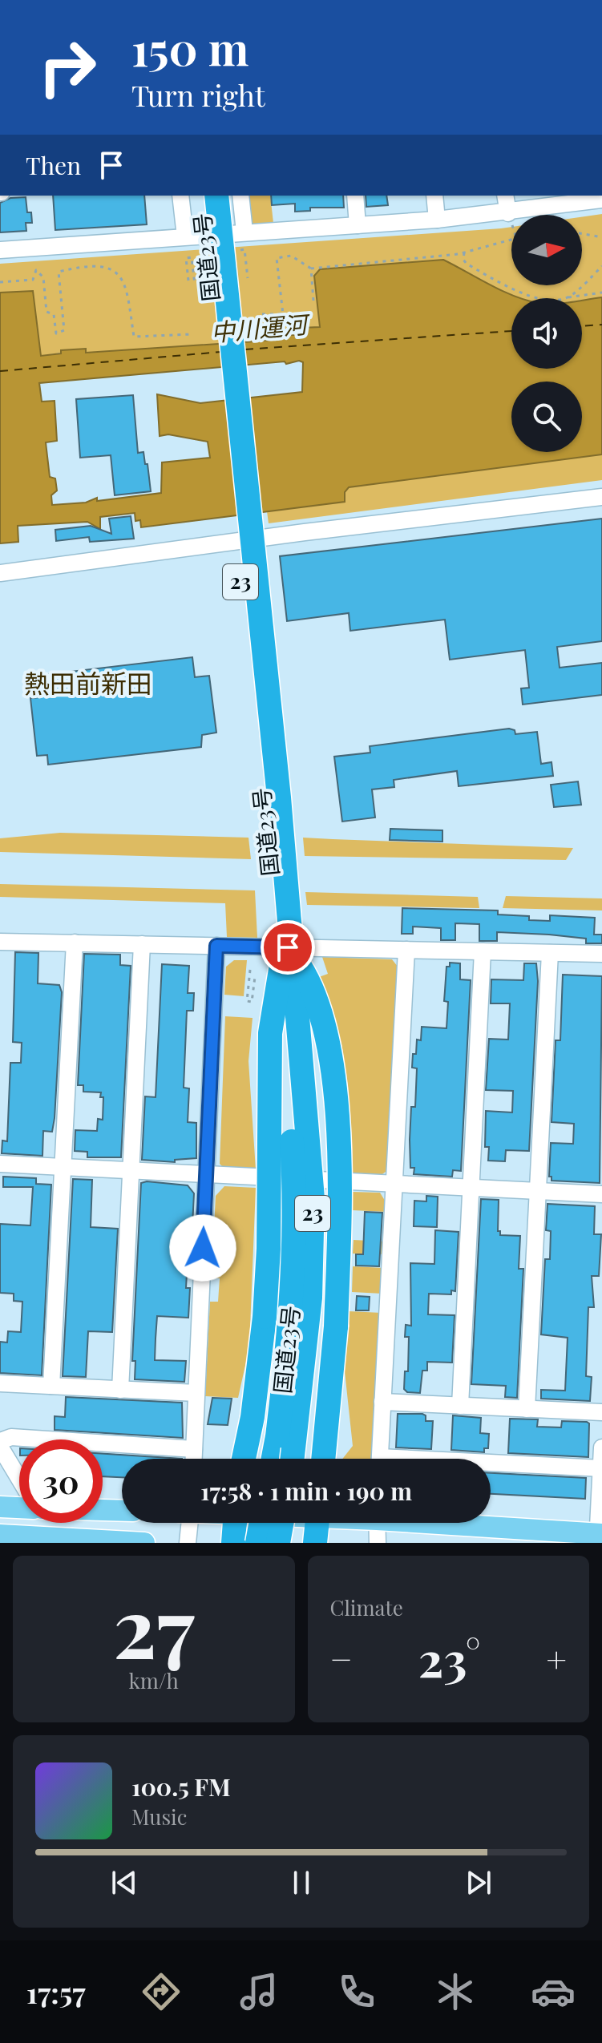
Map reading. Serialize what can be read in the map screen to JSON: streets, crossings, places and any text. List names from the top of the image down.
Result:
{
  "streets": {
    "highway": ["国道23号", "23"]
  },
  "crossings": [
    ["国道23号", "23"]
  ],
  "districts": ["熱田前新田"],
  "water": ["中川運河"],
  "north": "right",
  "page": {
    "turn": ["150 m", "Turn right"],
    "then": "Then",
    "limit": "30",
    "trip": "17:58 · 1 min · 190 m",
    "tile": [
      ["27", "km/h"],
      "Climate"
    ],
    "heat": ["−", "23°", "+"],
    "song": ["100.5 FM", "Music"],
    "tabs": "17:57"
  }
}
